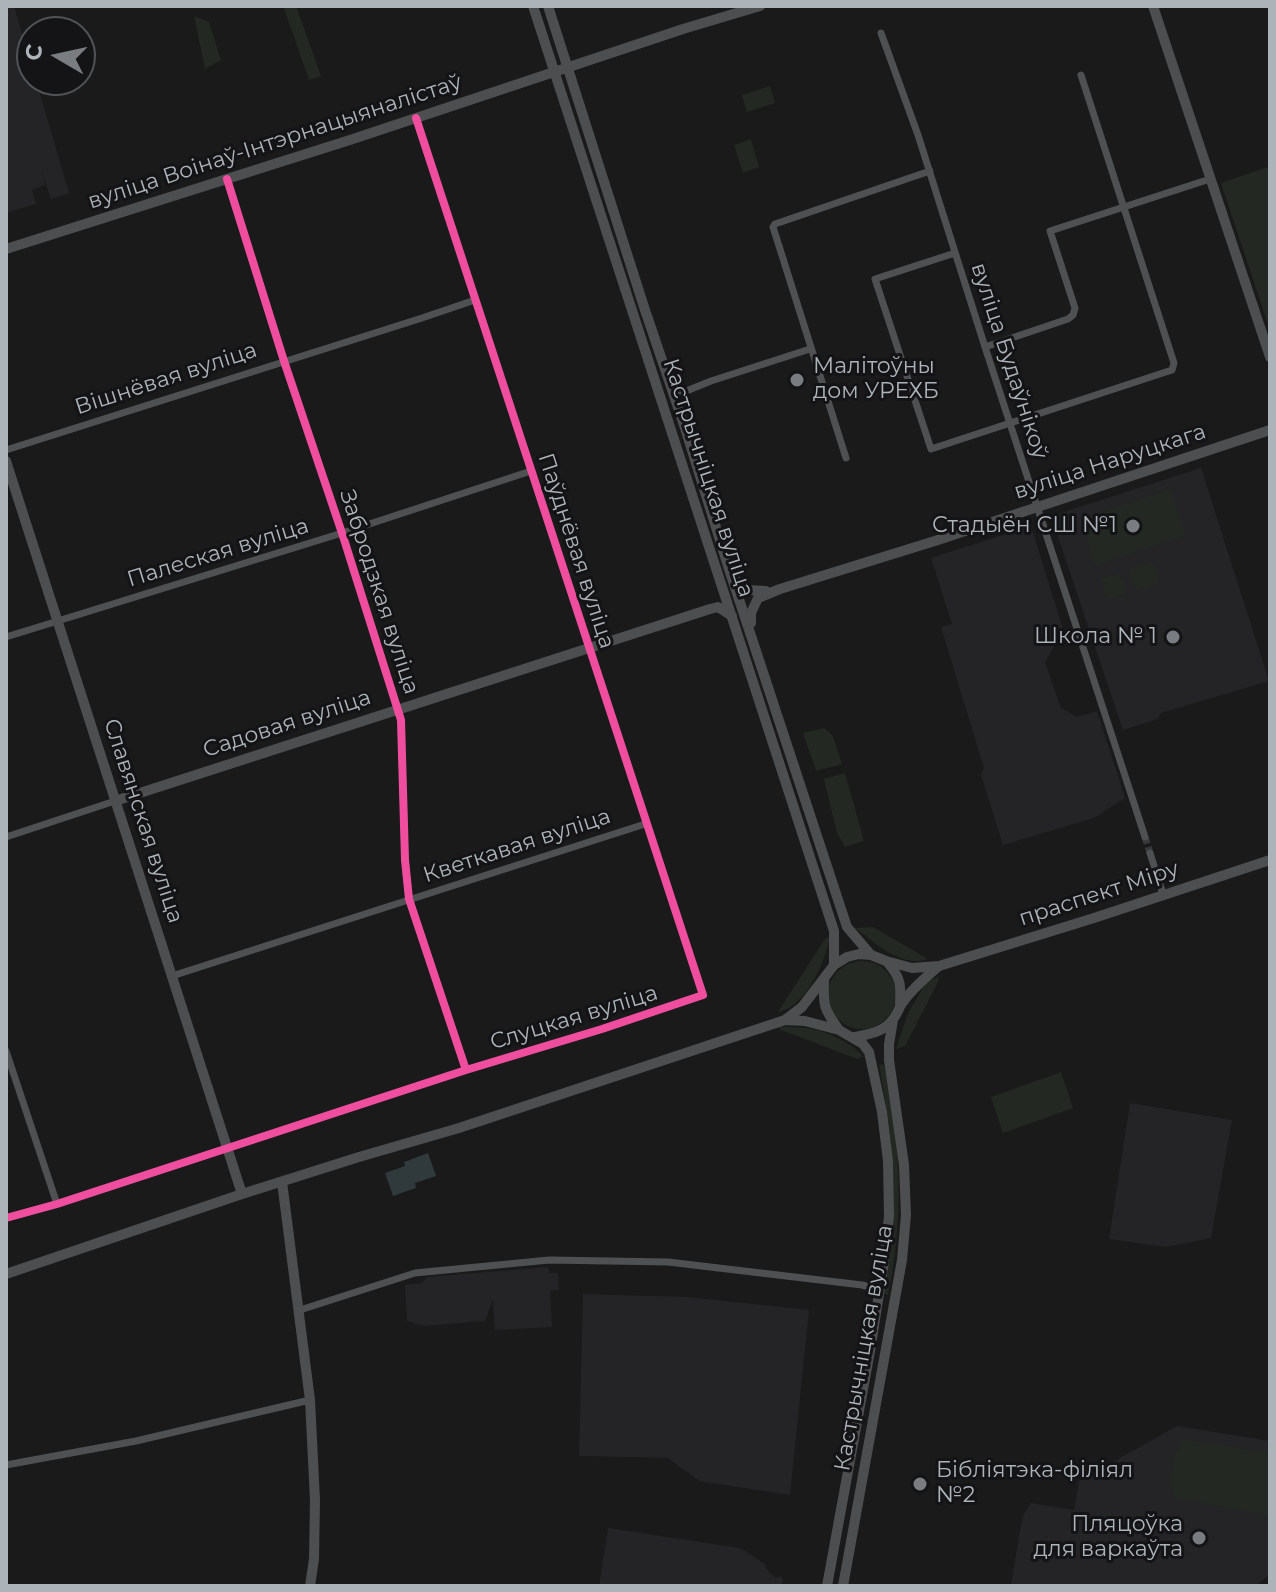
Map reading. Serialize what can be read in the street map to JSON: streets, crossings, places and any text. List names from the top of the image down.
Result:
{
  "streets": {
    "main road": [
      "вуліца Воінаў-Інтэрнацыяналістаў",
      "вуліца Наруцкага",
      "Кастрычніцкая вуліца",
      "Садовая вуліца",
      "Славянская вуліца",
      "праспект Міру"
    ],
    "street": [
      "вуліца Будаўнікоў",
      "Вішнёвая вуліца",
      "Паўднёвая вуліца",
      "Палеская вуліца",
      "Забродзкая вуліца",
      "Кветкавая вуліца",
      "Слуцкая вуліца"
    ]
  },
  "crossings": [
    ["вуліца Воінаў-Інтэрнацыяналістаў", "Кастрычніцкая вуліца"],
    ["вуліца Воінаў-Інтэрнацыяналістаў", "Паўднёвая вуліца"],
    ["вуліца Воінаў-Інтэрнацыяналістаў", "Забродзкая вуліца"],
    ["вуліца Будаўнікоў", "вуліца Наруцкага"],
    ["Вішнёвая вуліца", "Паўднёвая вуліца"],
    ["Вішнёвая вуліца", "Забродзкая вуліца"],
    ["Паўднёвая вуліца", "Палеская вуліца"],
    ["Паўднёвая вуліца", "Садовая вуліца"],
    ["Паўднёвая вуліца", "Кветкавая вуліца"],
    ["Паўднёвая вуліца", "Слуцкая вуліца"],
    ["Палеская вуліца", "Забродзкая вуліца"],
    ["Палеская вуліца", "Славянская вуліца"],
    ["Забродзкая вуліца", "Садовая вуліца"],
    ["Забродзкая вуліца", "Кветкавая вуліца"],
    ["Забродзкая вуліца", "Слуцкая вуліца"],
    ["Садовая вуліца", "Славянская вуліца"],
    ["Славянская вуліца", "Кветкавая вуліца"],
    ["Славянская вуліца", "Слуцкая вуліца"]
  ],
  "places": [
    "Малітоўны дом УРЕХБ",
    "Стадыён СШ №1",
    "Школа № 1",
    "Бібліятэка-філіял №2",
    "Пляцоўка для варкаўта"
  ],
  "north": "left"
}
